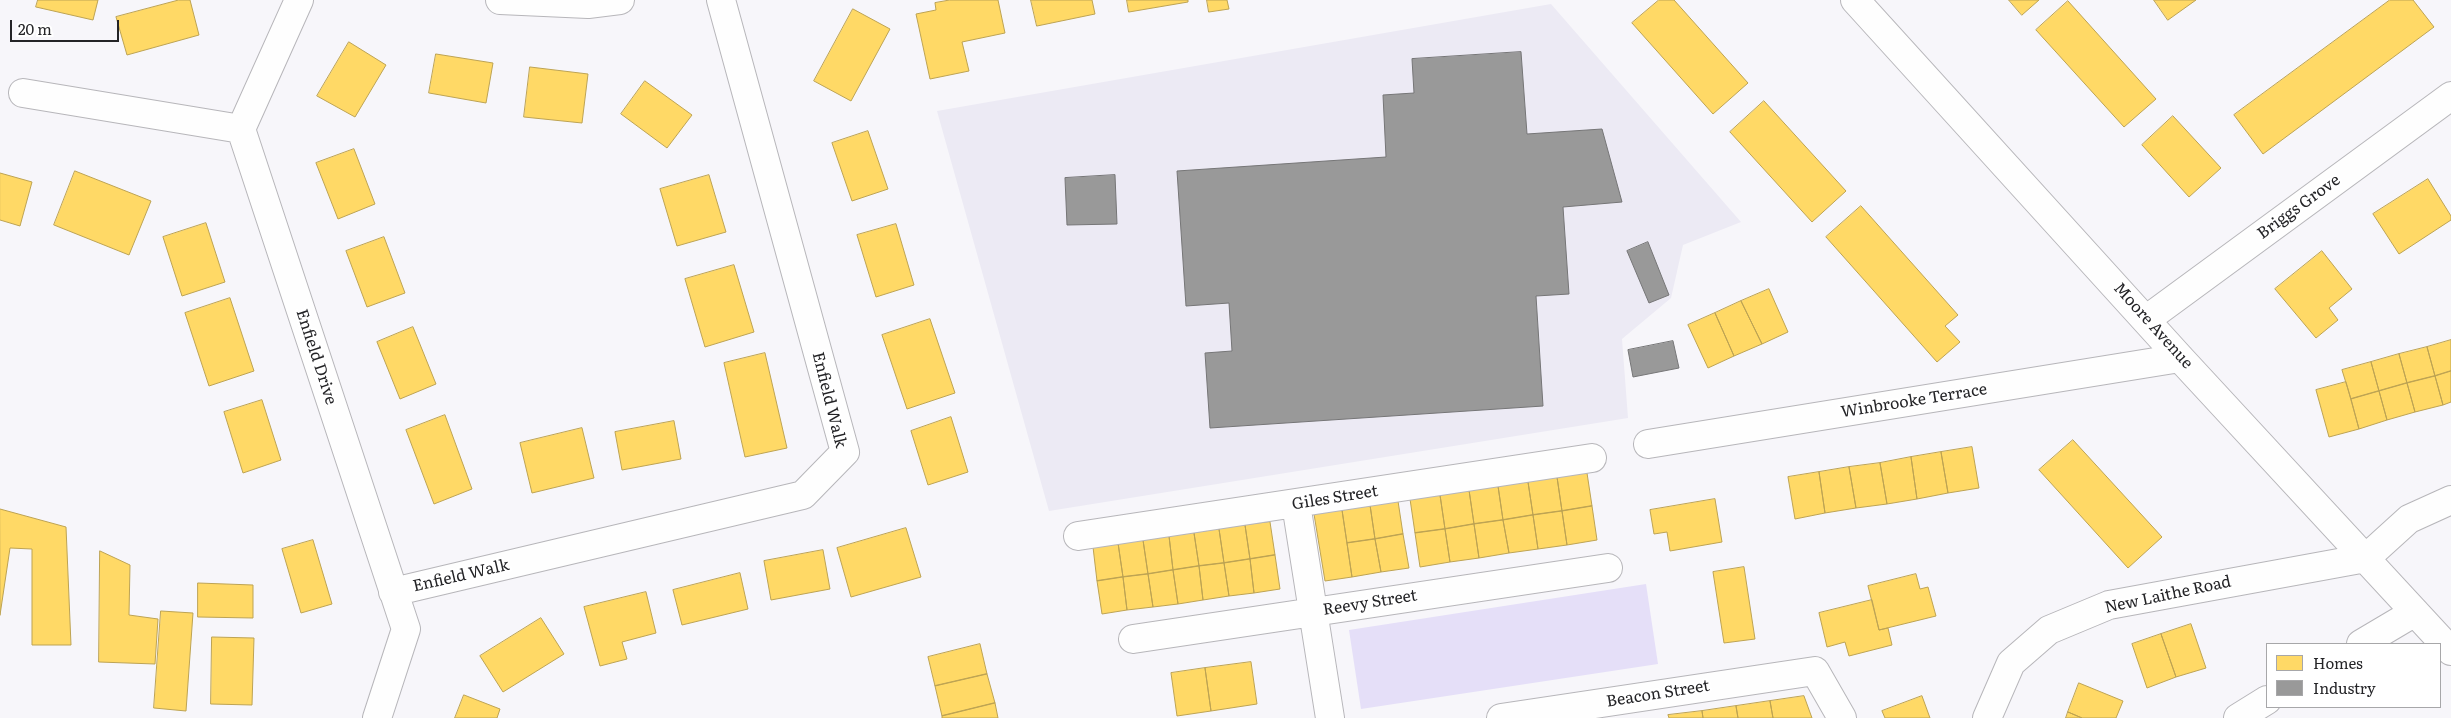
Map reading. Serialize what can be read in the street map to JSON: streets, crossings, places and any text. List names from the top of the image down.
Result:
{
  "streets": {
    "street": [
      "Briggs Grove",
      "Moore Avenue",
      "Enfield Drive",
      "Enfield Walk",
      "Winbrooke Terrace",
      "Giles Street",
      "New Laithe Road",
      "Reevy Street",
      "Beacon Street"
    ]
  },
  "crossings": [
    ["Briggs Grove", "Moore Avenue"],
    ["Moore Avenue", "Winbrooke Terrace"],
    ["Moore Avenue", "New Laithe Road"],
    ["Enfield Drive", "Enfield Walk"]
  ],
  "legend": ["Homes", "Industry"],
  "scale_bar": "20 m"
}
